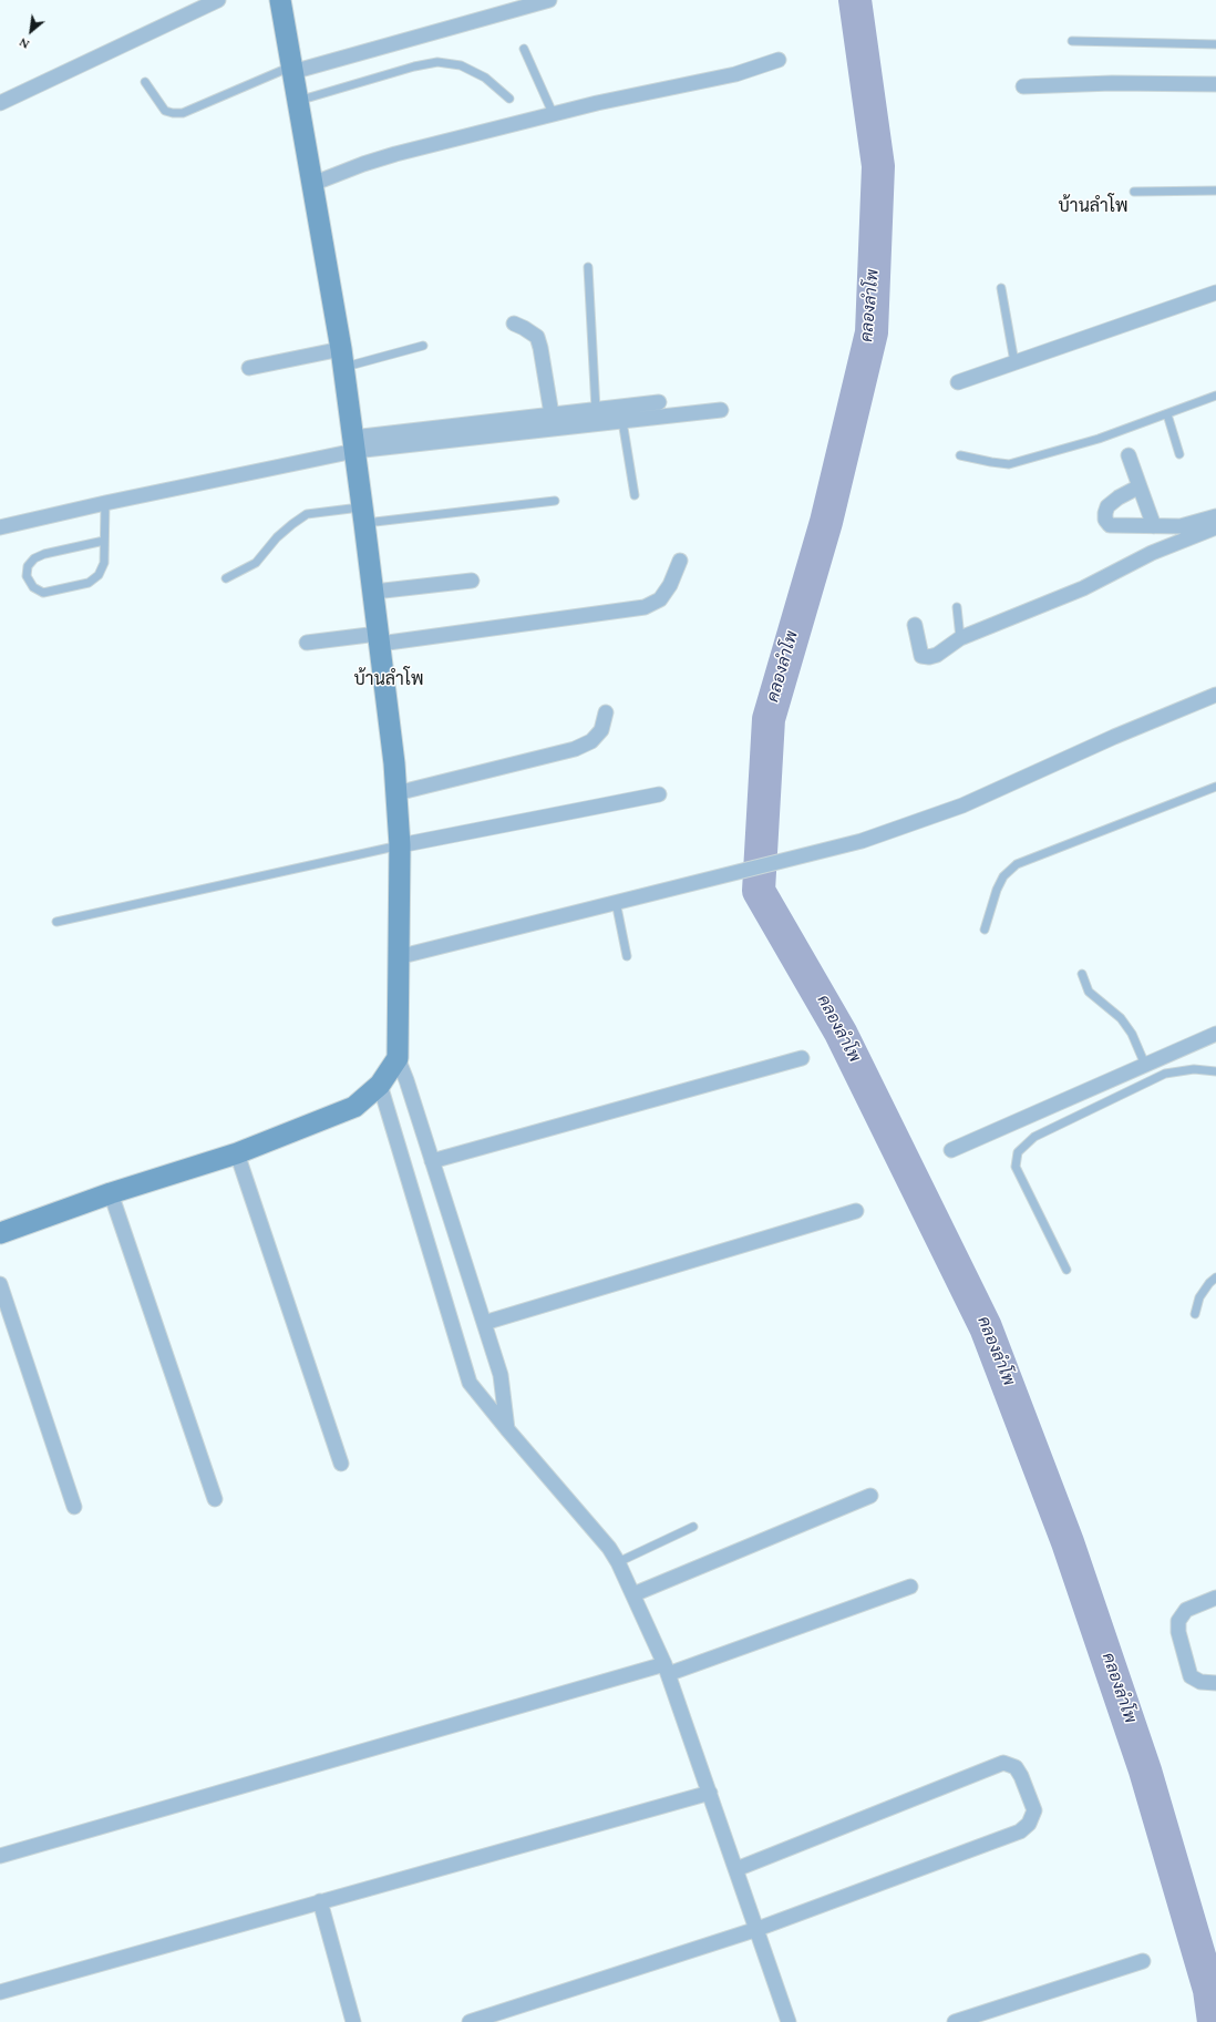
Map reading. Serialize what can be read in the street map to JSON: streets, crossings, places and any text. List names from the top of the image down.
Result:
{
  "districts": ["บ้านลำโพ", "บ้านลำโพ"],
  "water": ["คลองลำโพ"],
  "north": "bottom left"
}
